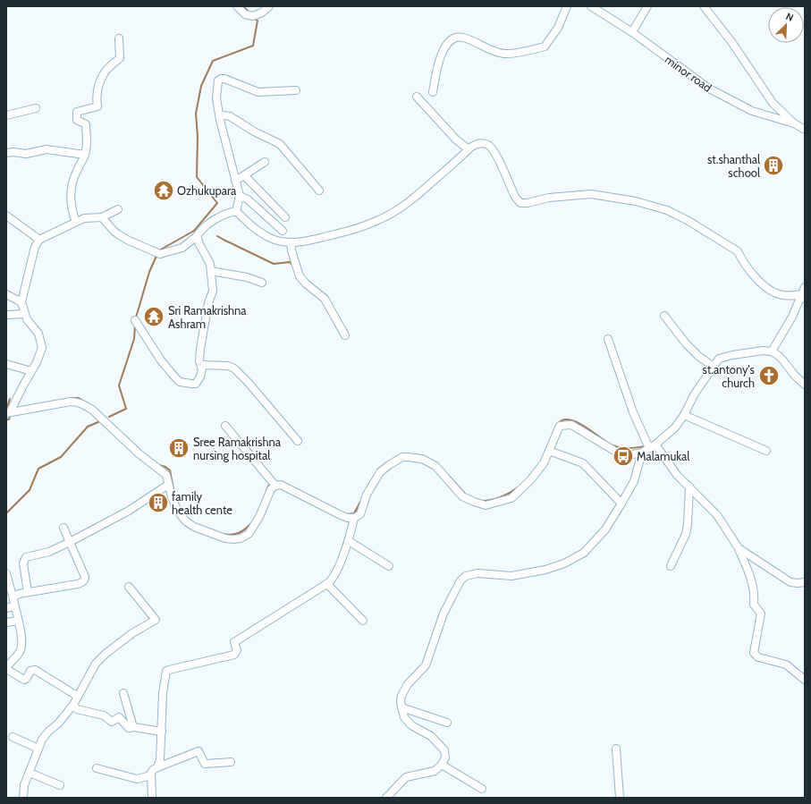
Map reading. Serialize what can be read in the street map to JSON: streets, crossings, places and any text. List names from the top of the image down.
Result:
{
  "streets": {
    "street": ["minor road"]
  },
  "places": {
    "building": ["st.shanthal school", "Sree Ramakrishna nursing hospital", "family health cente"],
    "temple": ["Ozhukupara", "Sri Ramakrishna Ashram"],
    "church": ["st.antony's church"],
    "bus stop": ["Malamukal"]
  },
  "north": "top right"
}
